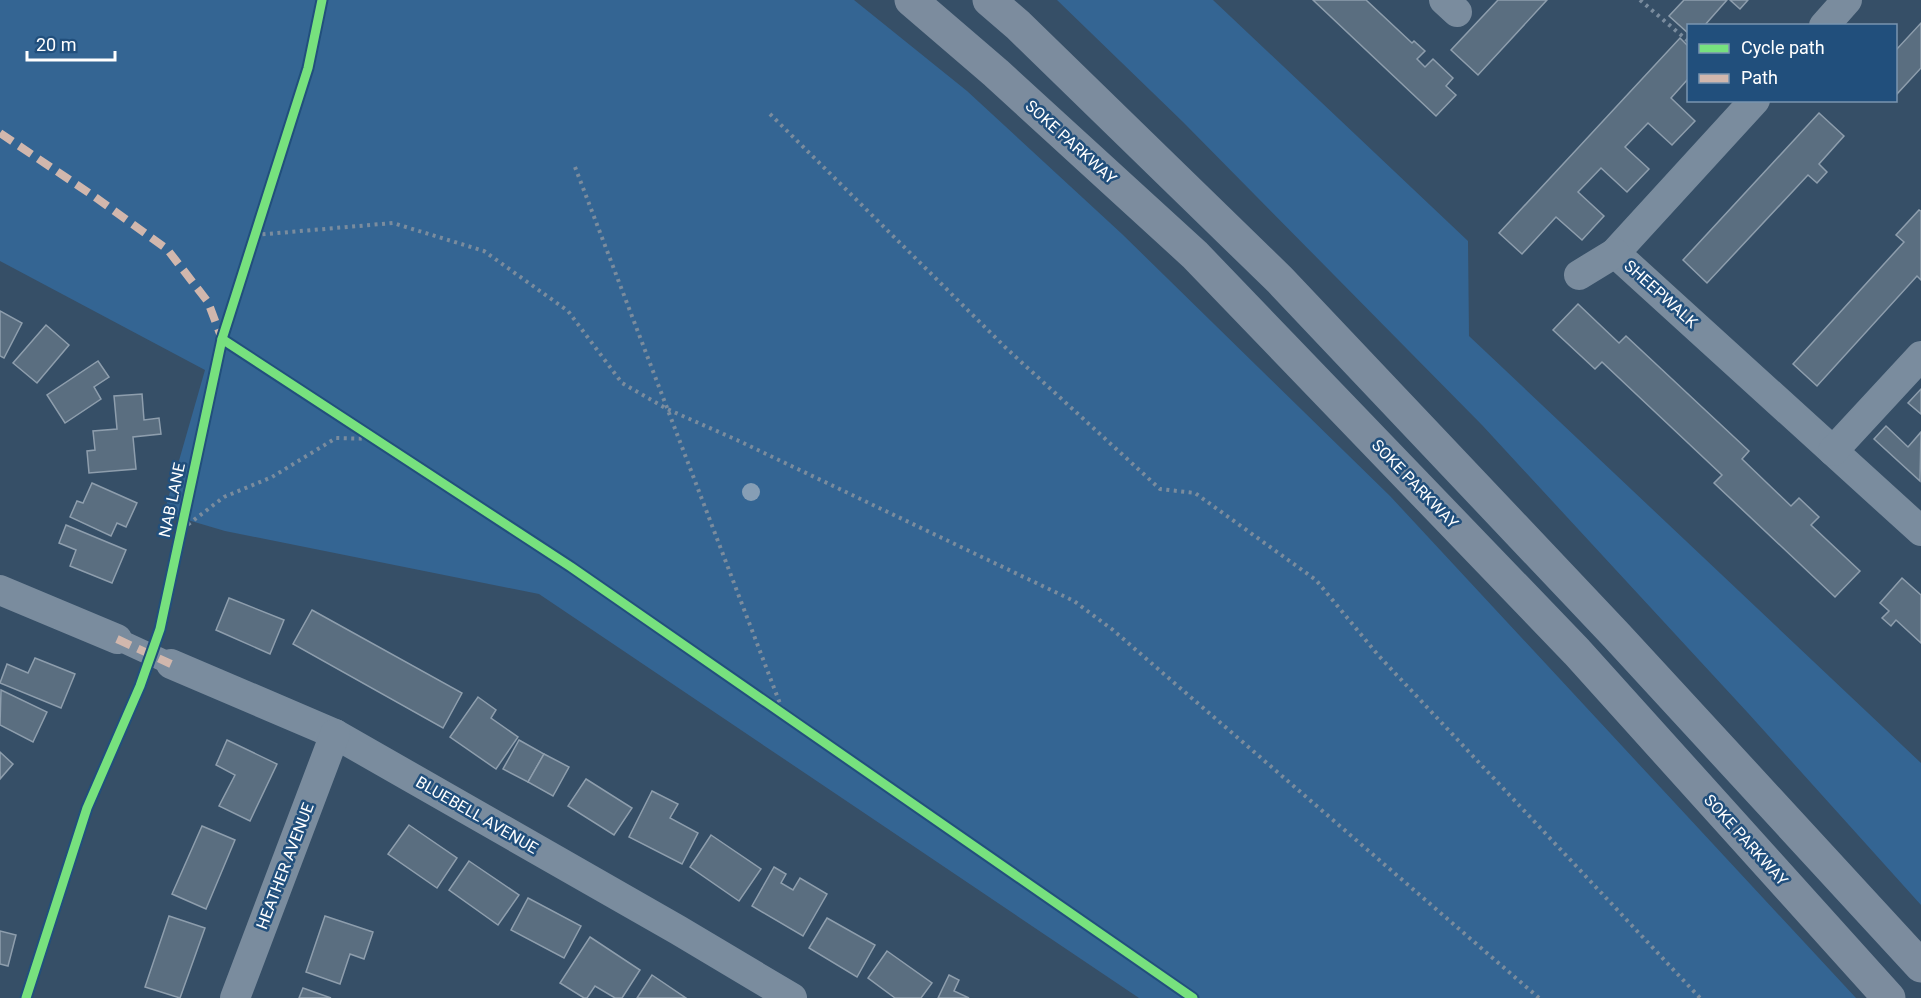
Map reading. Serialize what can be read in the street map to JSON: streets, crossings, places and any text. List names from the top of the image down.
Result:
{
  "streets": {
    "highway": ["SOKE PARKWAY"],
    "street": ["SHEEPWALK", "BLUEBELL AVENUE", "HEATHER AVENUE"],
    "cycle path": ["NAB LANE"]
  },
  "crossings": [
    ["BLUEBELL AVENUE", "HEATHER AVENUE"]
  ],
  "legend": ["Cycle path", "Path"],
  "scale_bar": "20 m"
}
